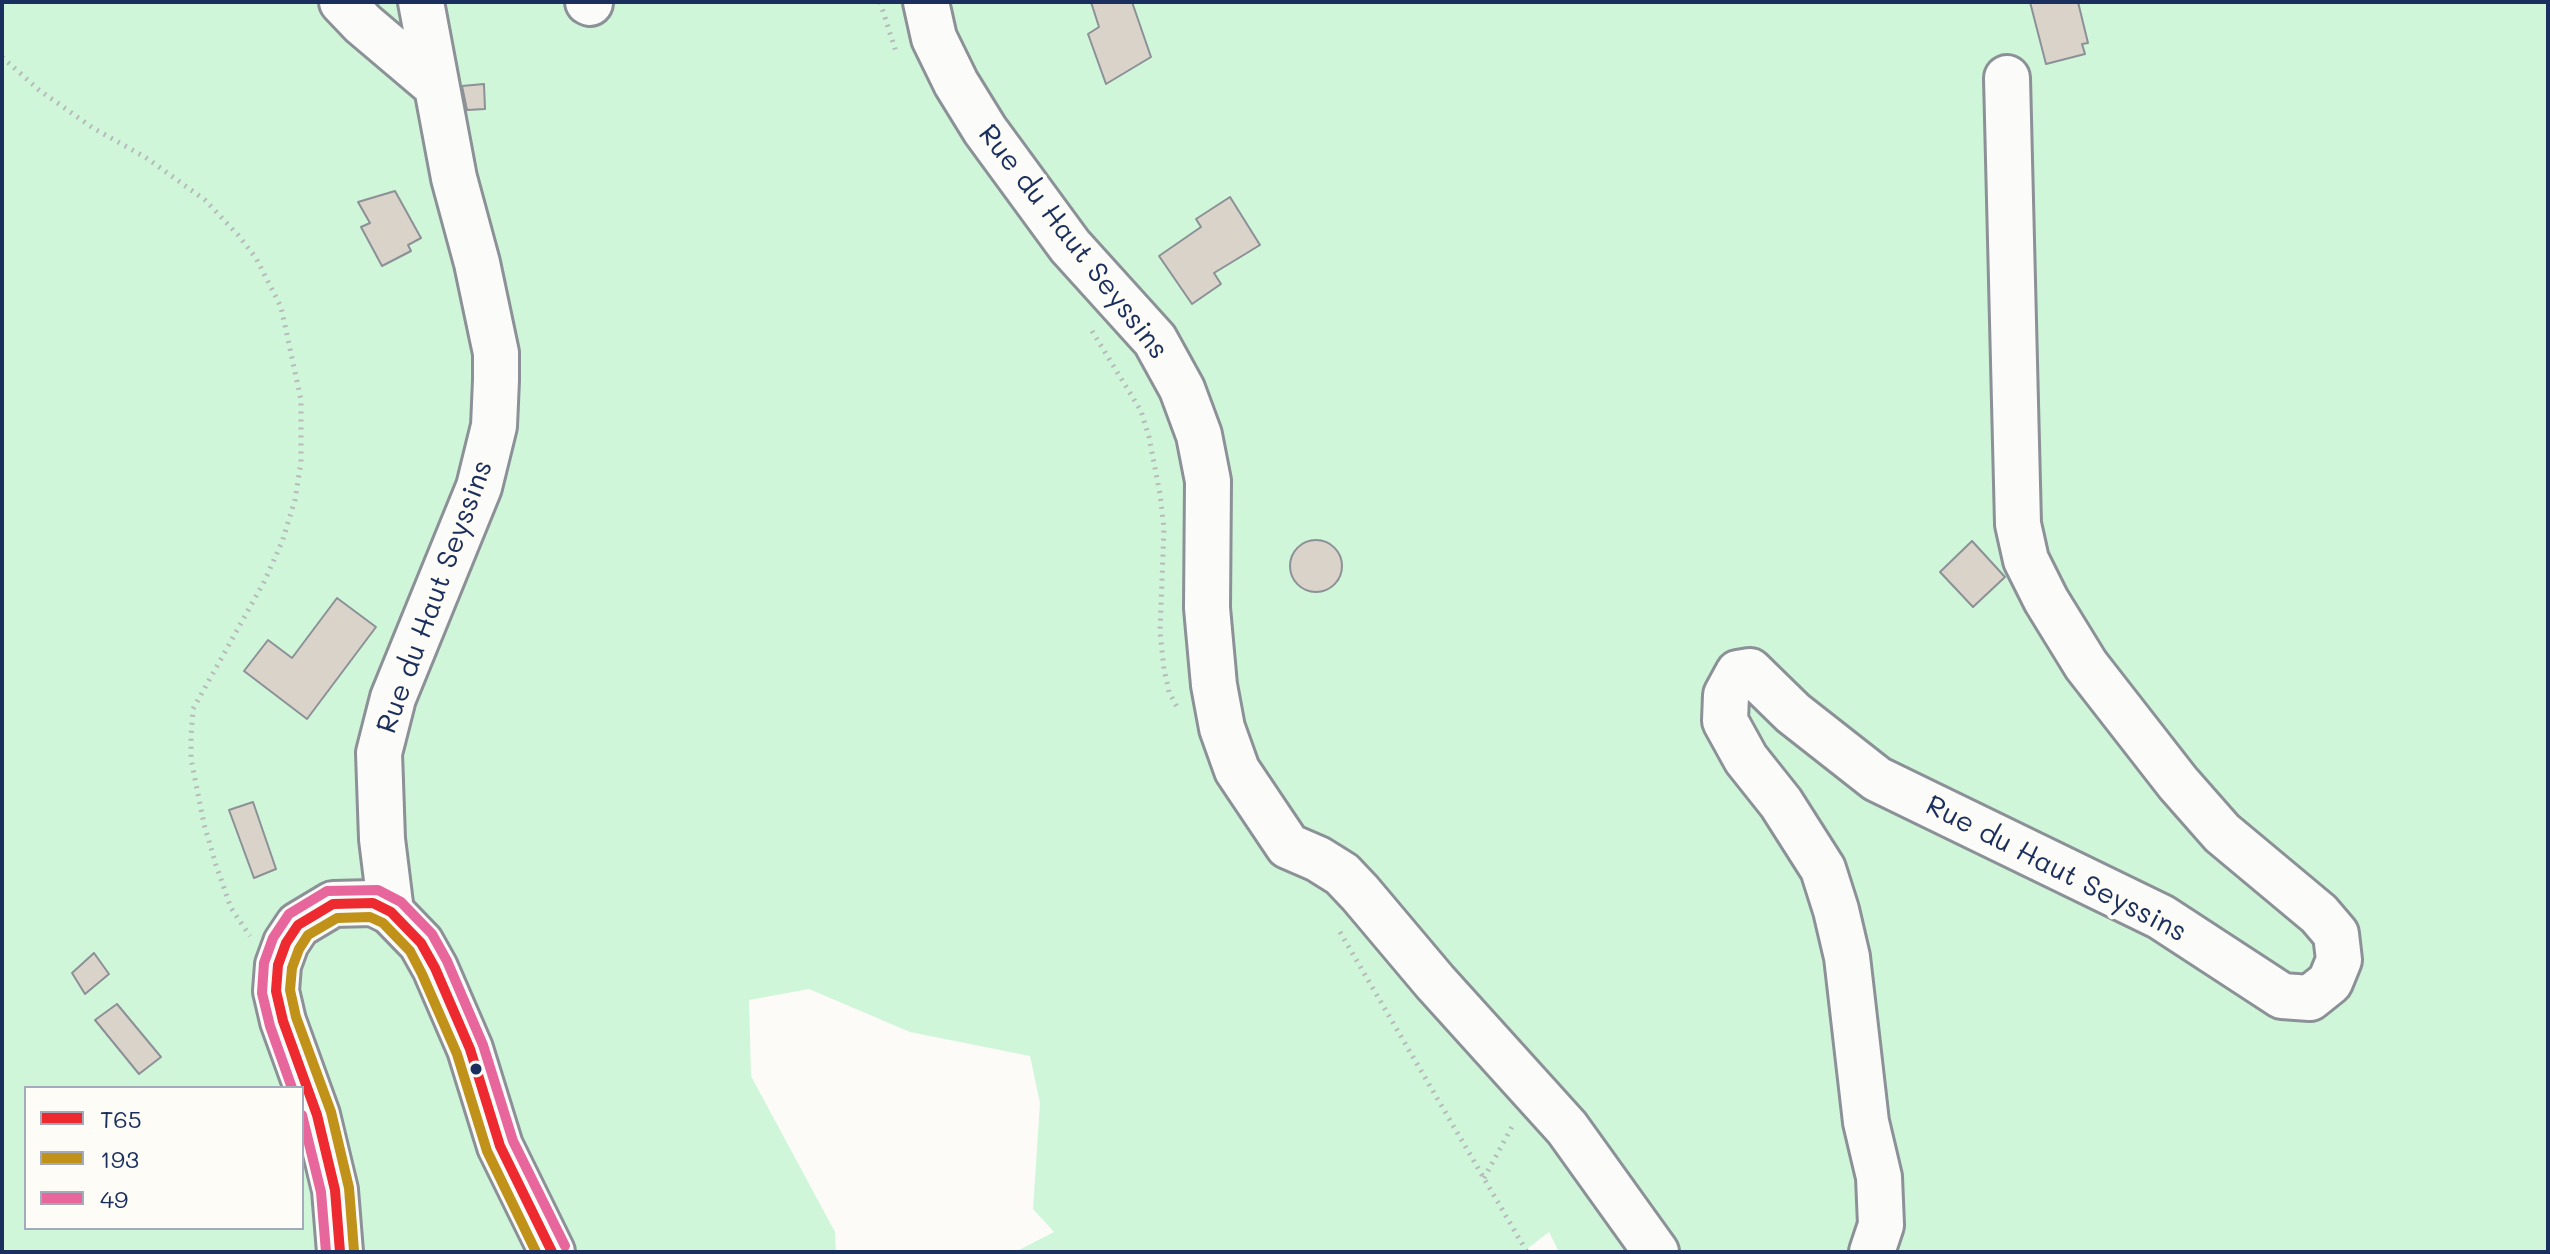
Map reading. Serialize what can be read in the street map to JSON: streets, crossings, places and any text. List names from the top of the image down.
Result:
{
  "streets": {
    "street": ["Rue du Haut Seyssins"]
  },
  "lines": ["transit line 49", "transit line T65", "transit line 193"],
  "legend": ["T65", "193", "49"]
}
